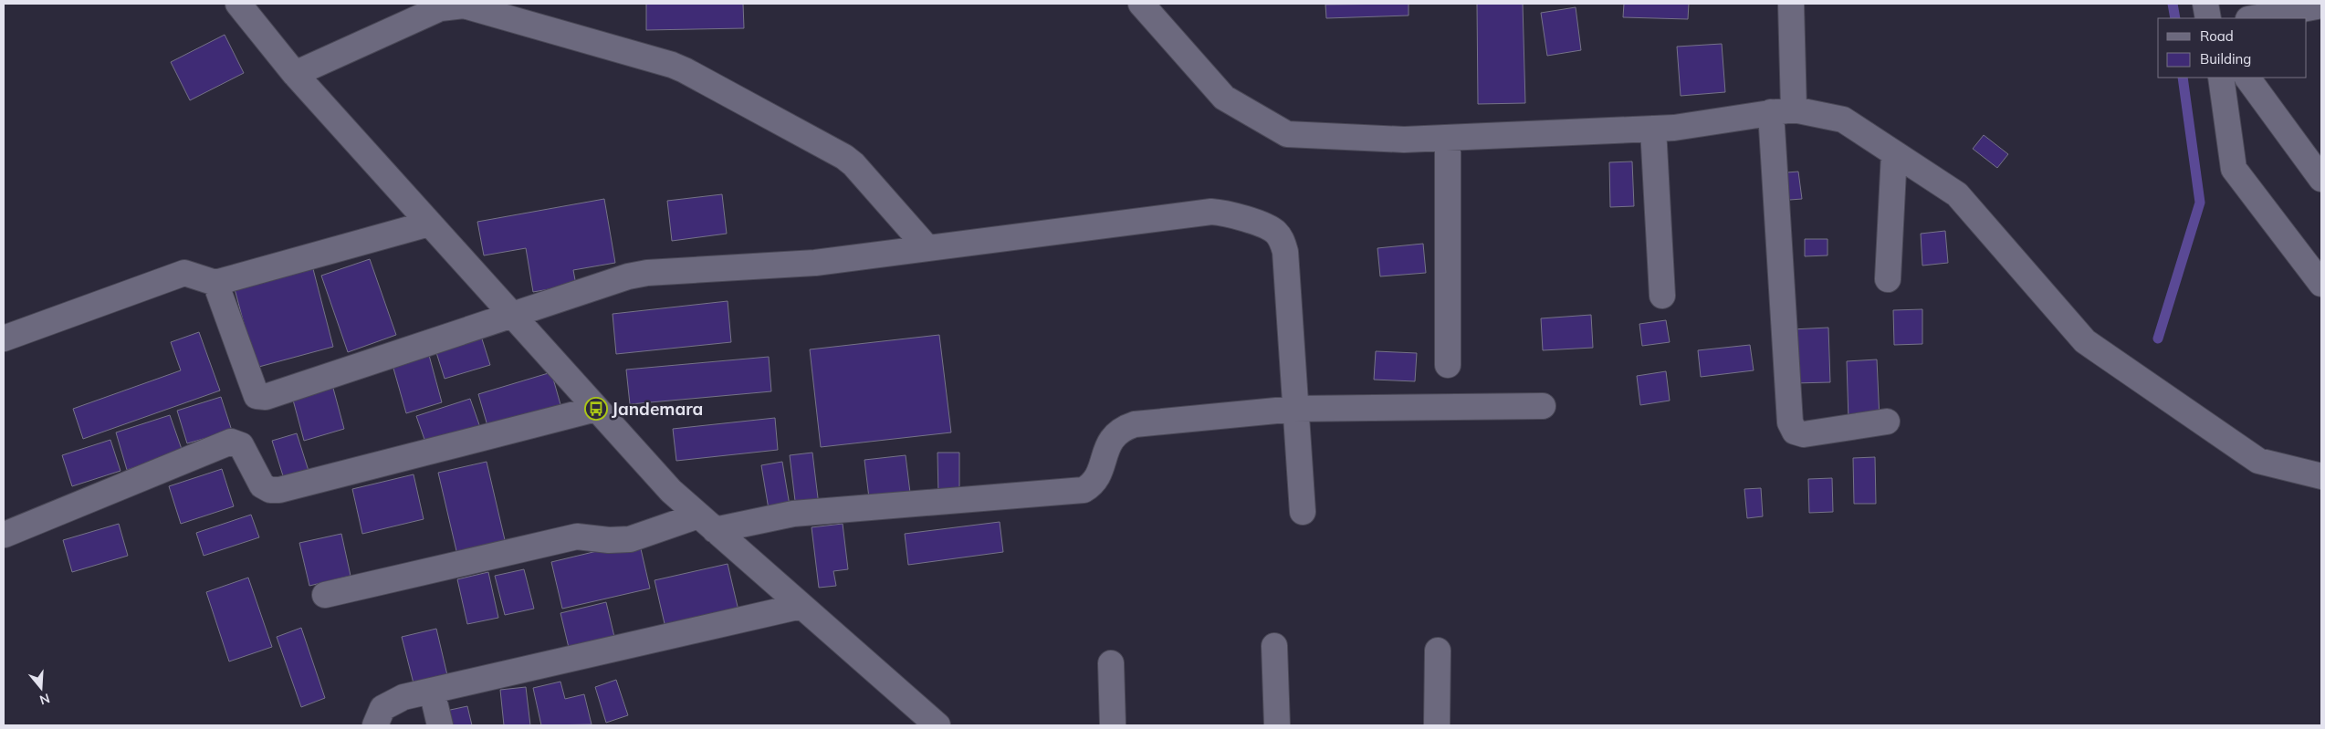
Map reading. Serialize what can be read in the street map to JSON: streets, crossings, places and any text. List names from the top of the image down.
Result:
{
  "places": {
    "bus stop": ["Jandemara"]
  },
  "legend": ["Road", "Building"],
  "north": "bottom"
}
